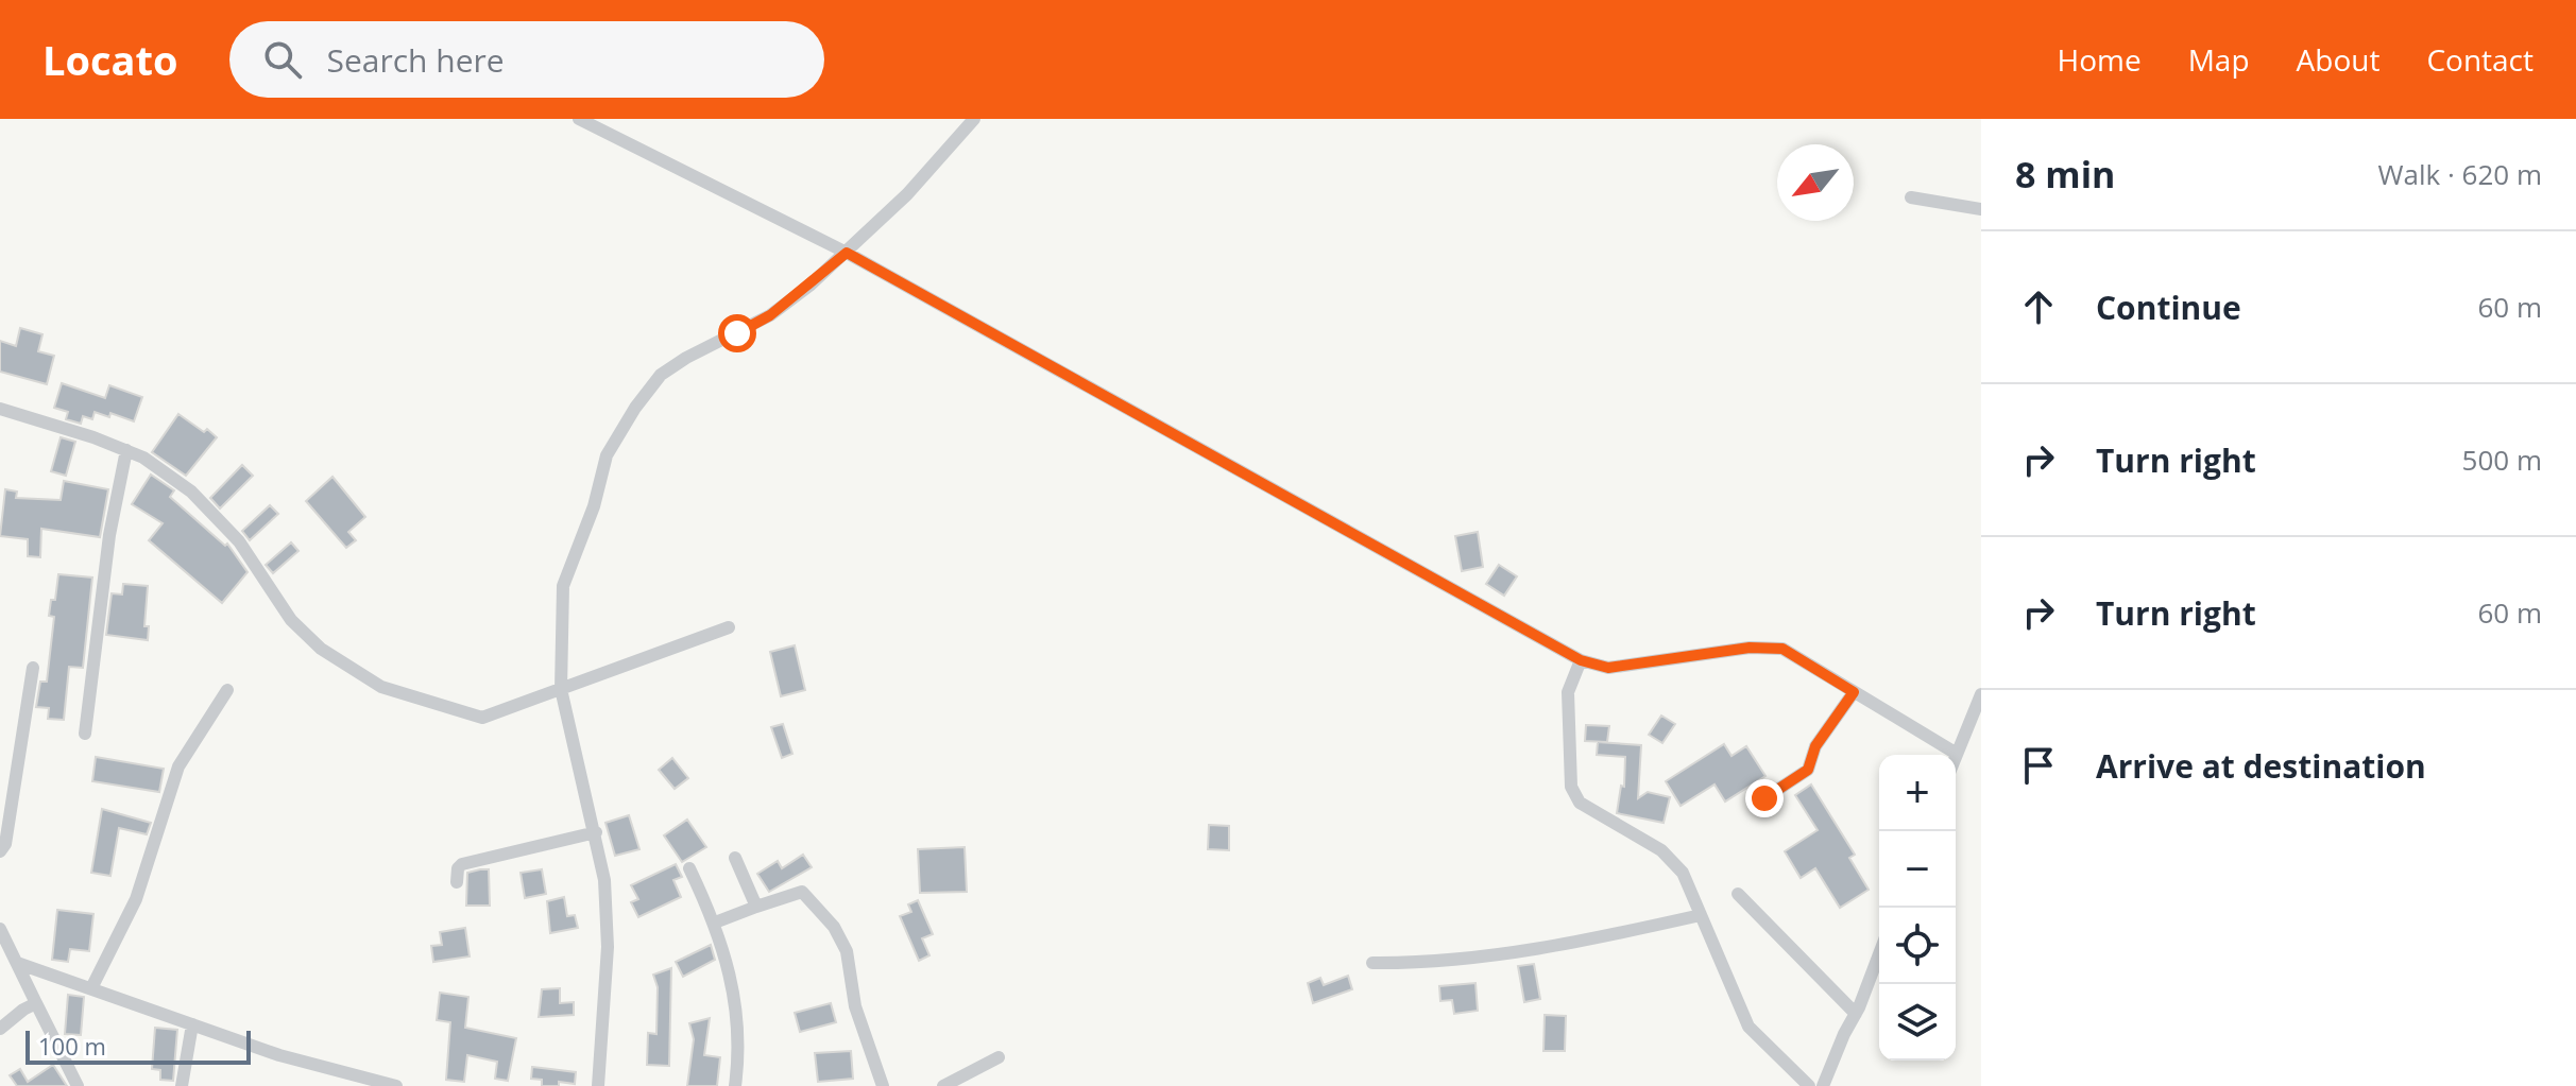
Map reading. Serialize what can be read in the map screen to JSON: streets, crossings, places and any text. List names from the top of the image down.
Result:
{
  "scale_bar": "100 m",
  "north": "bottom left",
  "page": {
    "header": "Locato",
    "search": "Search here",
    "nav": [
      "Home",
      "Map",
      "About",
      "Contact"
    ],
    "heading": ["8 min", "Walk · 620 m"],
    "list": [
      ["Continue", "60 m"],
      ["Turn right", "500 m"],
      ["Turn right", "60 m"],
      "Arrive at destination"
    ],
    "map_buttons": ["+", "−"],
    "scale": "100 m"
  }
}
